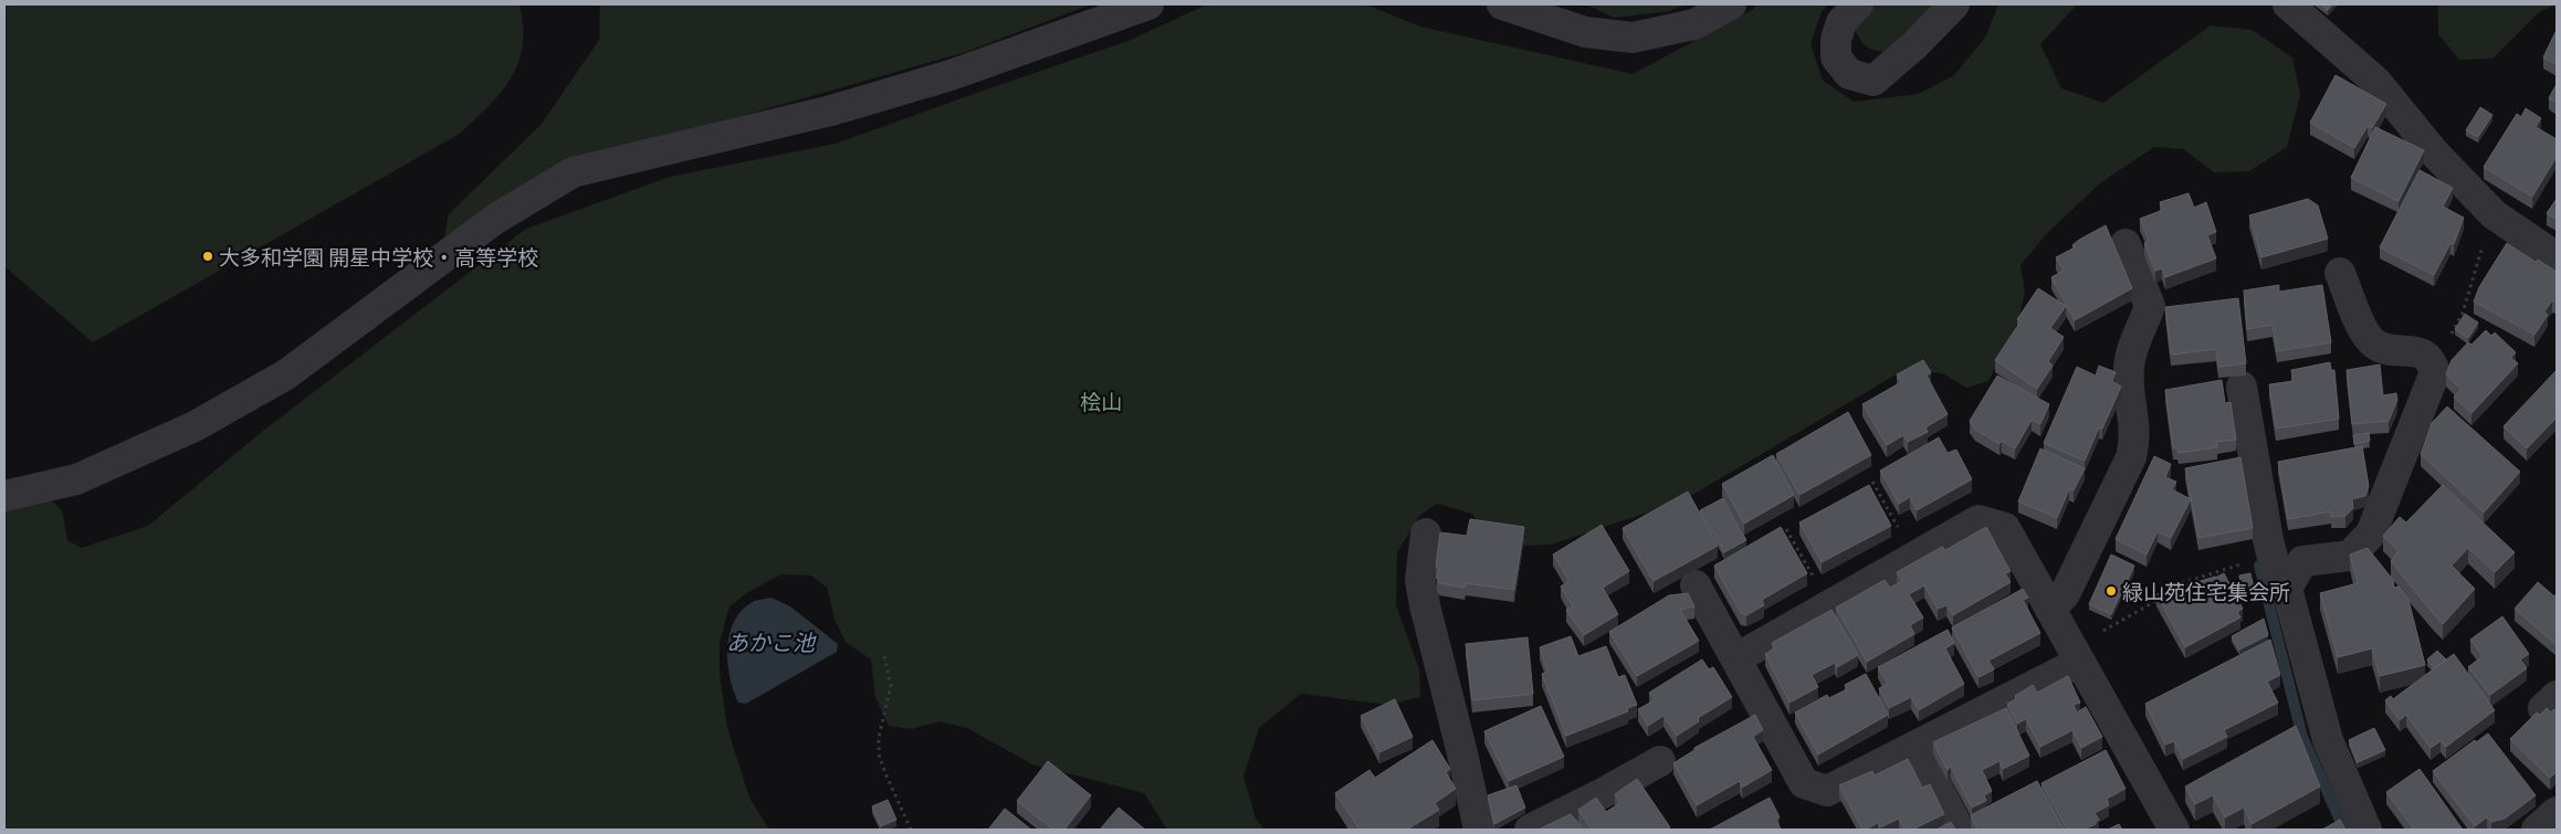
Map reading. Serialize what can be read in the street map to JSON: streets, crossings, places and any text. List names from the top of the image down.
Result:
{
  "water": ["あかこ池"],
  "parks": ["桧山"],
  "places": ["大多和学園 開星中学校・高等学校", "緑山苑住宅集会所"]
}
